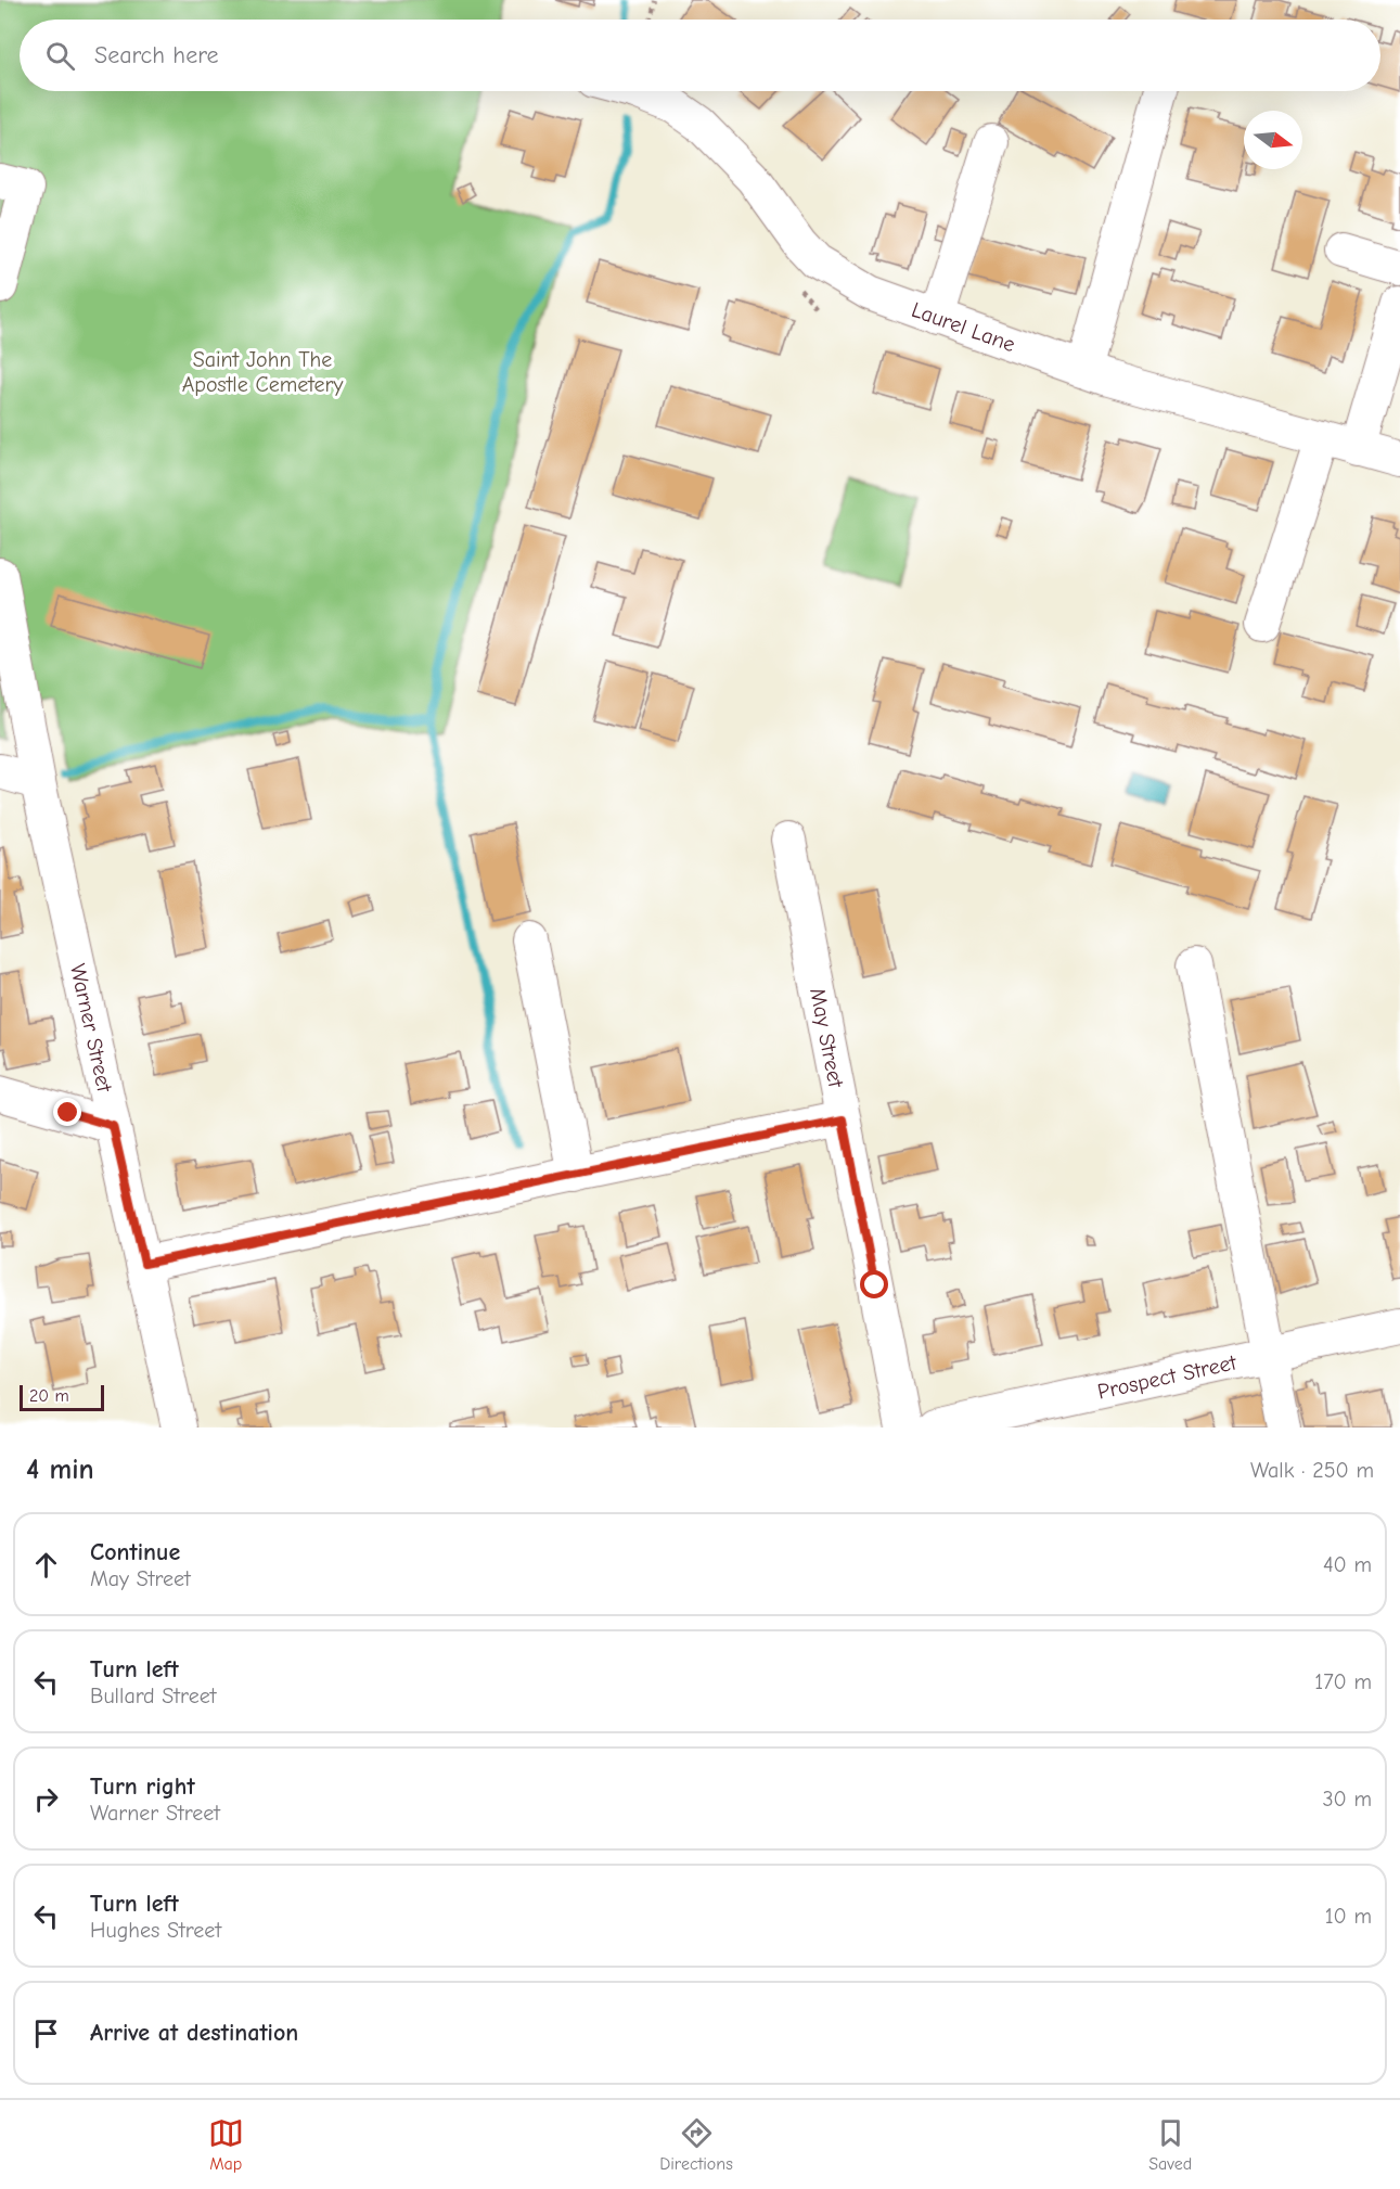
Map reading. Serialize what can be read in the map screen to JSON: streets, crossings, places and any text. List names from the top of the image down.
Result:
{
  "streets": {
    "street": [
      "Laurel Lane",
      "Warner Street",
      "May Street",
      "Prospect Street"
    ]
  },
  "parks": ["Saint John The Apostle Cemetery"],
  "scale_bar": "20 m",
  "north": "right",
  "page": {
    "search": "Search here",
    "scale": "20 m",
    "heading": ["4 min", "Walk · 250 m"],
    "list": [
      ["Continue", "May Street", "40 m"],
      ["Turn left", "Bullard Street", "170 m"],
      ["Turn right", "Warner Street", "30 m"],
      ["Turn left", "Hughes Street", "10 m"],
      "Arrive at destination"
    ],
    "nav": ["Map", "Directions", "Saved"]
  }
}
